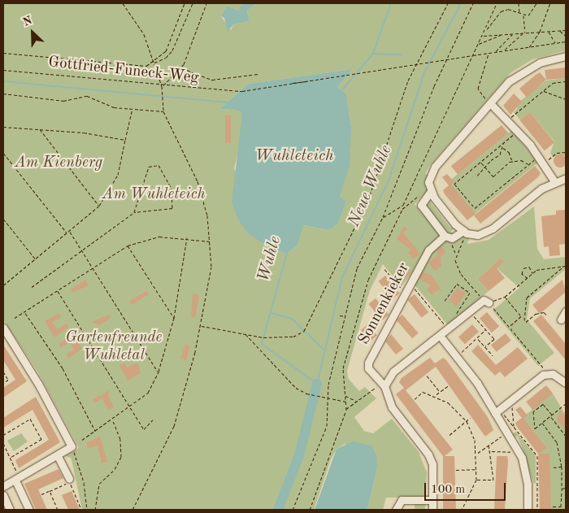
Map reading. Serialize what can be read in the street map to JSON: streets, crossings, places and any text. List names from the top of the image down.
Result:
{
  "streets": {
    "street": ["Sonnenkieker"],
    "path": ["Gottfried-Funeck-Weg"]
  },
  "water": ["Wuhleteich", "Neue Wuhle", "Wuhle"],
  "parks": ["Am Kienberg", "Am Wuhleteich", "Gartenfreunde Wuhletal"],
  "scale_bar": "100 m",
  "north": "top left"
}
